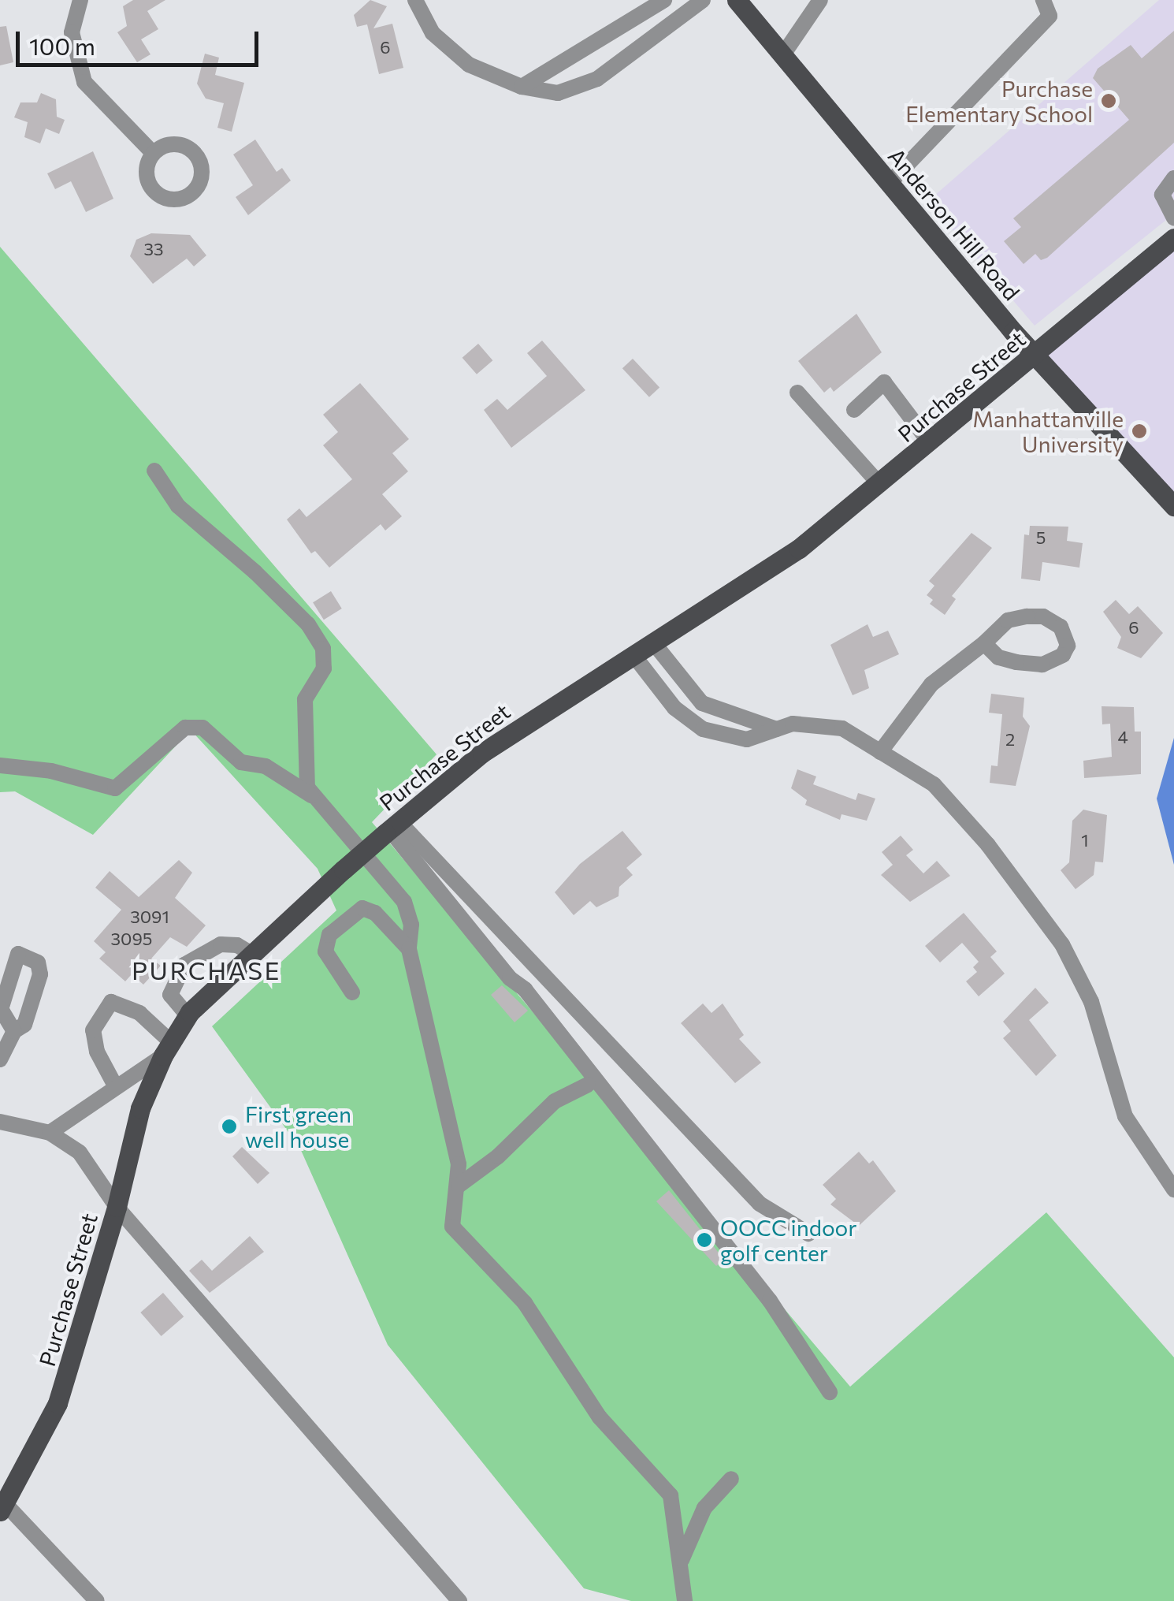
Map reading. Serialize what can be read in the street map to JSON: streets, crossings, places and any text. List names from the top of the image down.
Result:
{
  "streets": {
    "main road": ["Anderson Hill Road", "Purchase Street"]
  },
  "crossings": [
    ["Anderson Hill Road", "Purchase Street"]
  ],
  "districts": ["PURCHASE"],
  "places": [
    "Purchase Elementary School",
    "Manhattanville University",
    "First green well house",
    "OOCC indoor golf center"
  ],
  "house_numbers": [
    "6",
    "33",
    "5",
    "6",
    "4",
    "2",
    "1",
    "3091",
    "3095"
  ],
  "scale_bar": "100 m"
}
